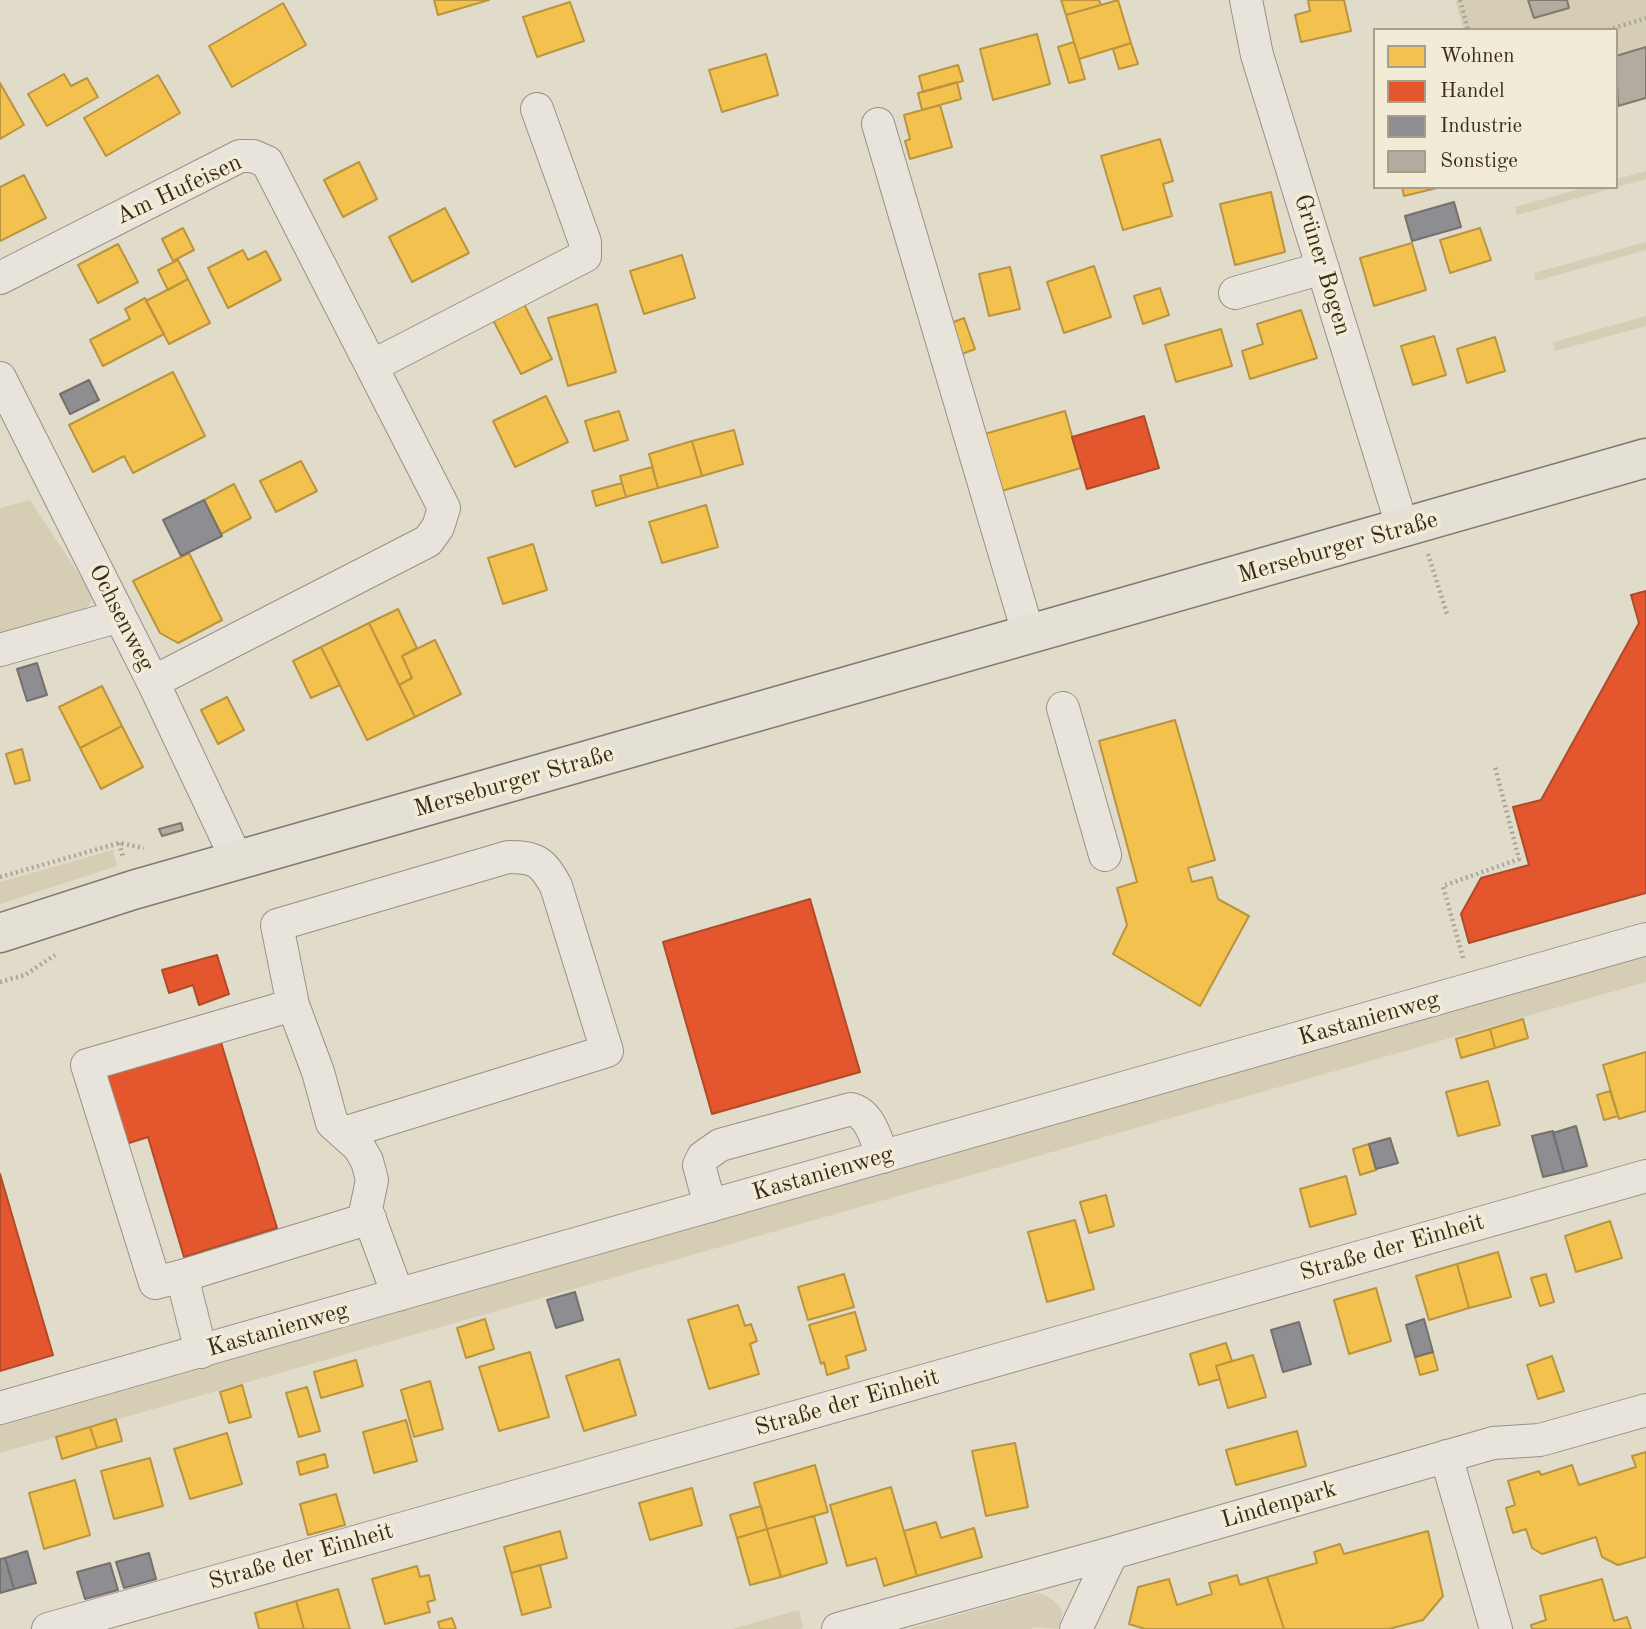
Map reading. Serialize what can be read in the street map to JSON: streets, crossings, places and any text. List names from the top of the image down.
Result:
{
  "streets": {
    "main road": ["Merseburger Straße"],
    "street": [
      "Am Hufeisen",
      "Grüner Bogen",
      "Ochsenweg",
      "Kastanienweg",
      "Straße der Einheit",
      "Lindenpark"
    ]
  },
  "crossings": [
    ["Am Hufeisen", "Ochsenweg"],
    ["Grüner Bogen", "Merseburger Straße"],
    ["Merseburger Straße", "Ochsenweg"]
  ],
  "legend": [
    "Wohnen",
    "Handel",
    "Industrie",
    "Sonstige"
  ]
}
